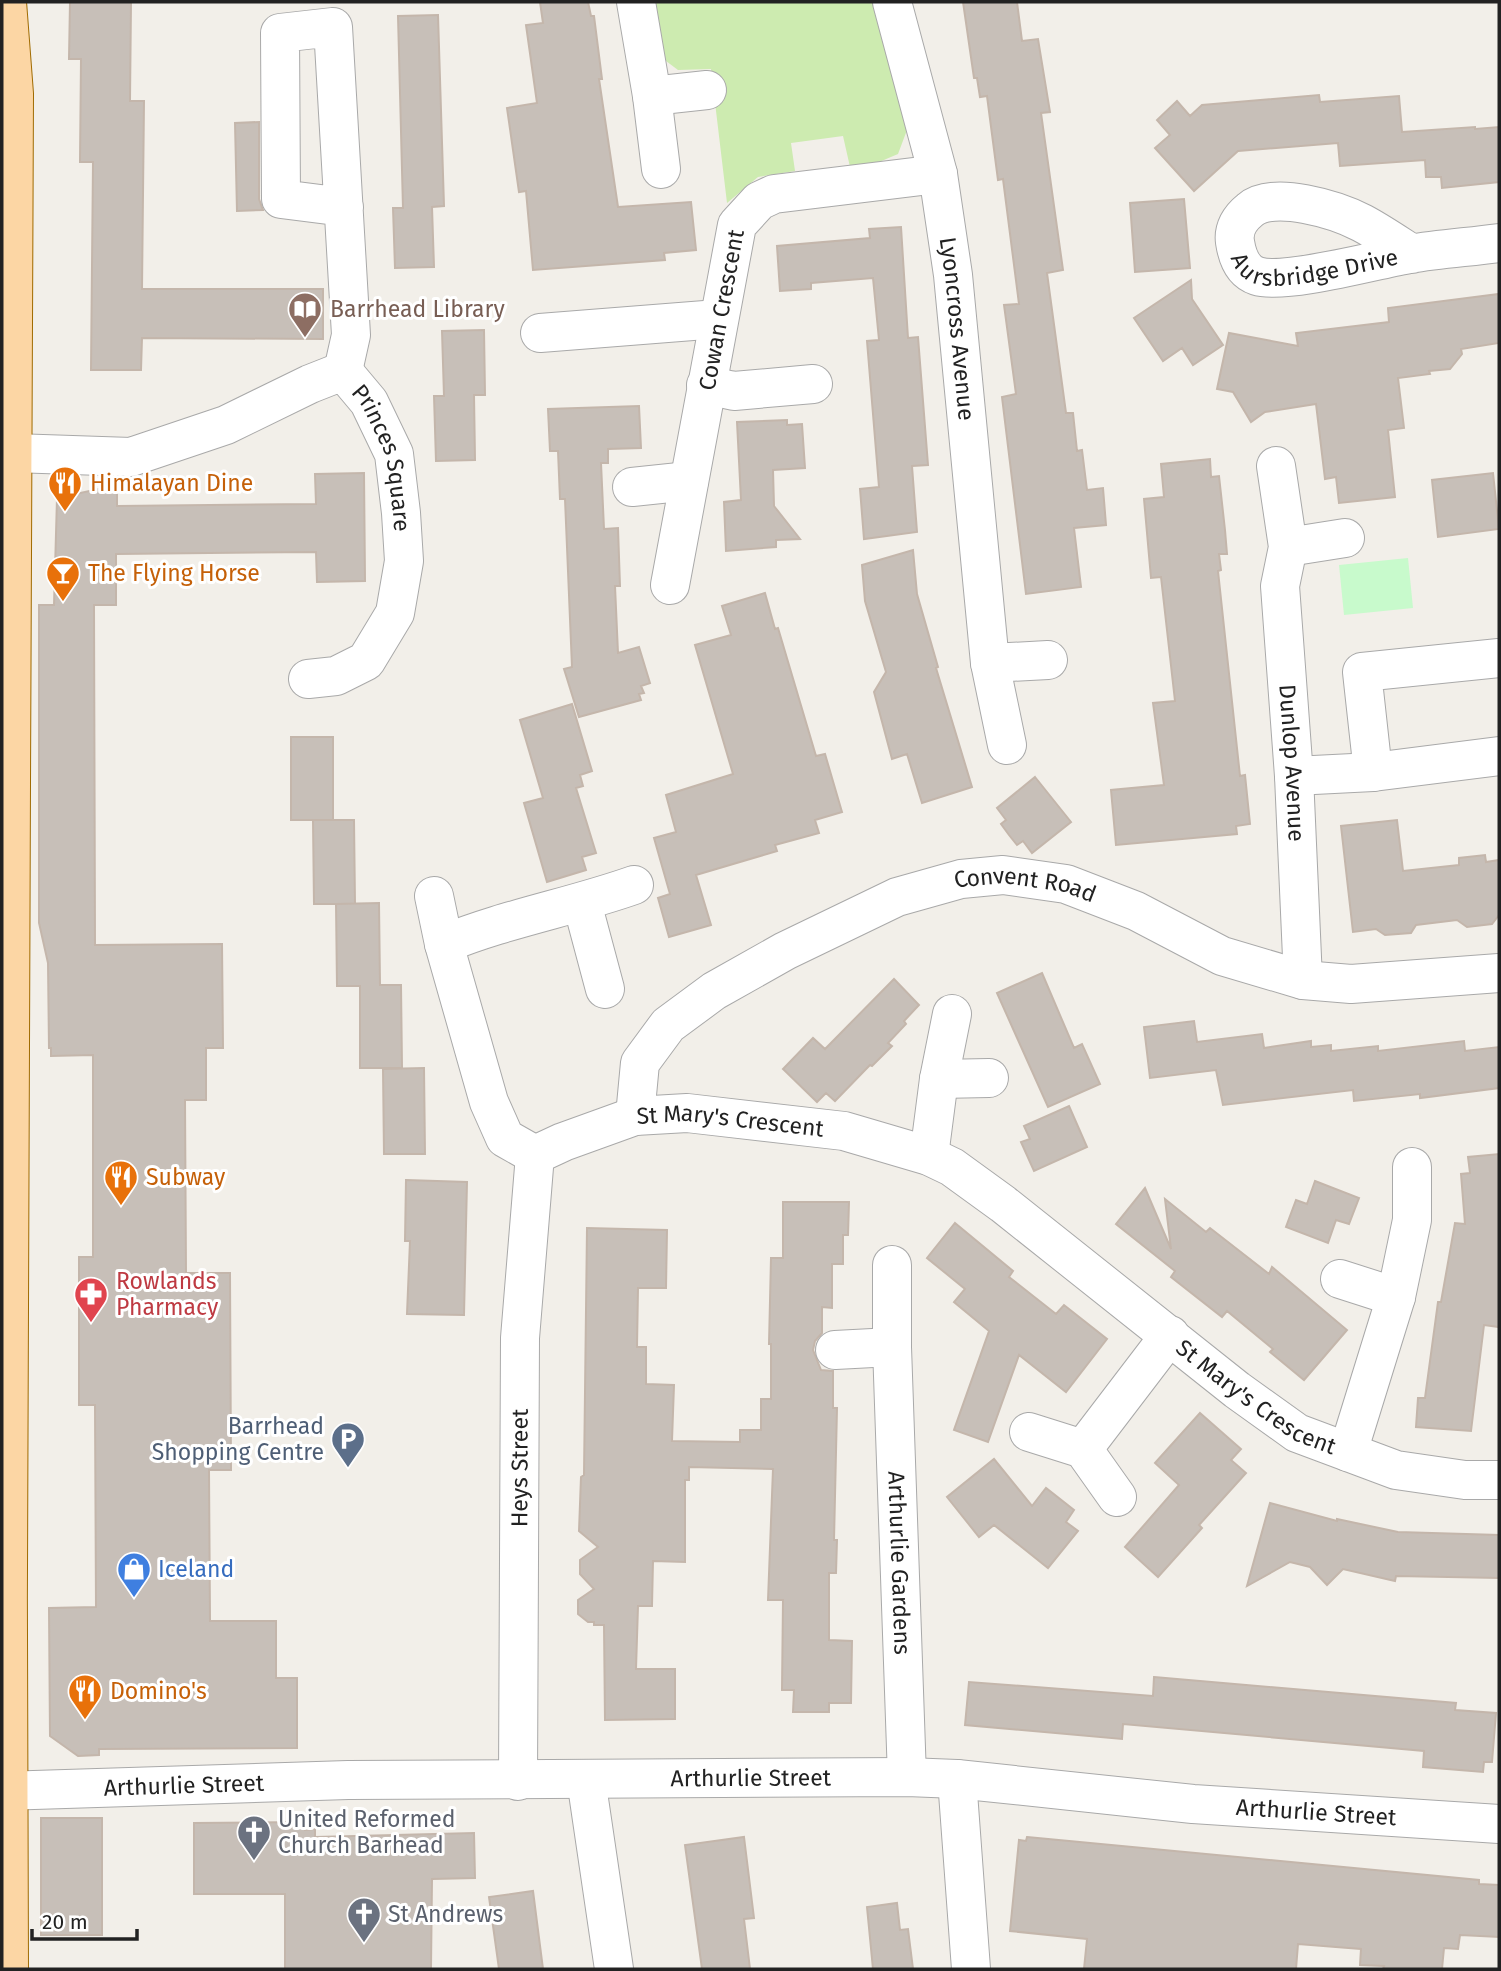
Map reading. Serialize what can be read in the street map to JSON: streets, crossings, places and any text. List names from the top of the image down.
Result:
{
  "streets": {
    "street": [
      "Aursbridge Drive",
      "Cowan Crescent",
      "Lyoncross Avenue",
      "Princes Square",
      "Dunlop Avenue",
      "Convent Road",
      "St Mary's Crescent",
      "Heys Street",
      "Arthurlie Gardens",
      "Arthurlie Street"
    ]
  },
  "crossings": [
    ["Cowan Crescent", "Lyoncross Avenue"],
    ["Dunlop Avenue", "Convent Road"],
    ["Convent Road", "St Mary's Crescent"],
    ["St Mary's Crescent", "Heys Street"],
    ["Heys Street", "Arthurlie Street"],
    ["Arthurlie Gardens", "Arthurlie Street"]
  ],
  "places": {
    "library": ["Barrhead Library"],
    "restaurant": ["Himalayan Dine", "Subway", "Domino's"],
    "bar": ["The Flying Horse"],
    "pharmacy": ["Rowlands Pharmacy"],
    "parking": ["Barrhead Shopping Centre"],
    "shop": ["Iceland"],
    "church": ["United Reformed Church Barhead", "St Andrews"]
  },
  "scale_bar": "20 m"
}
